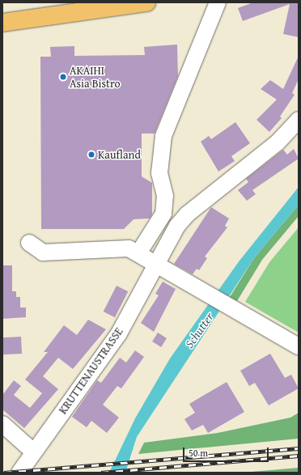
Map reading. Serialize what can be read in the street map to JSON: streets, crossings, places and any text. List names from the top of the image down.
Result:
{
  "streets": {
    "street": ["KRUTTENAUSTRASSE"]
  },
  "water": ["Schutter"],
  "places": ["AKAIHI Asia Bistro", "Kaufland"],
  "scale_bar": "50 m"
}
